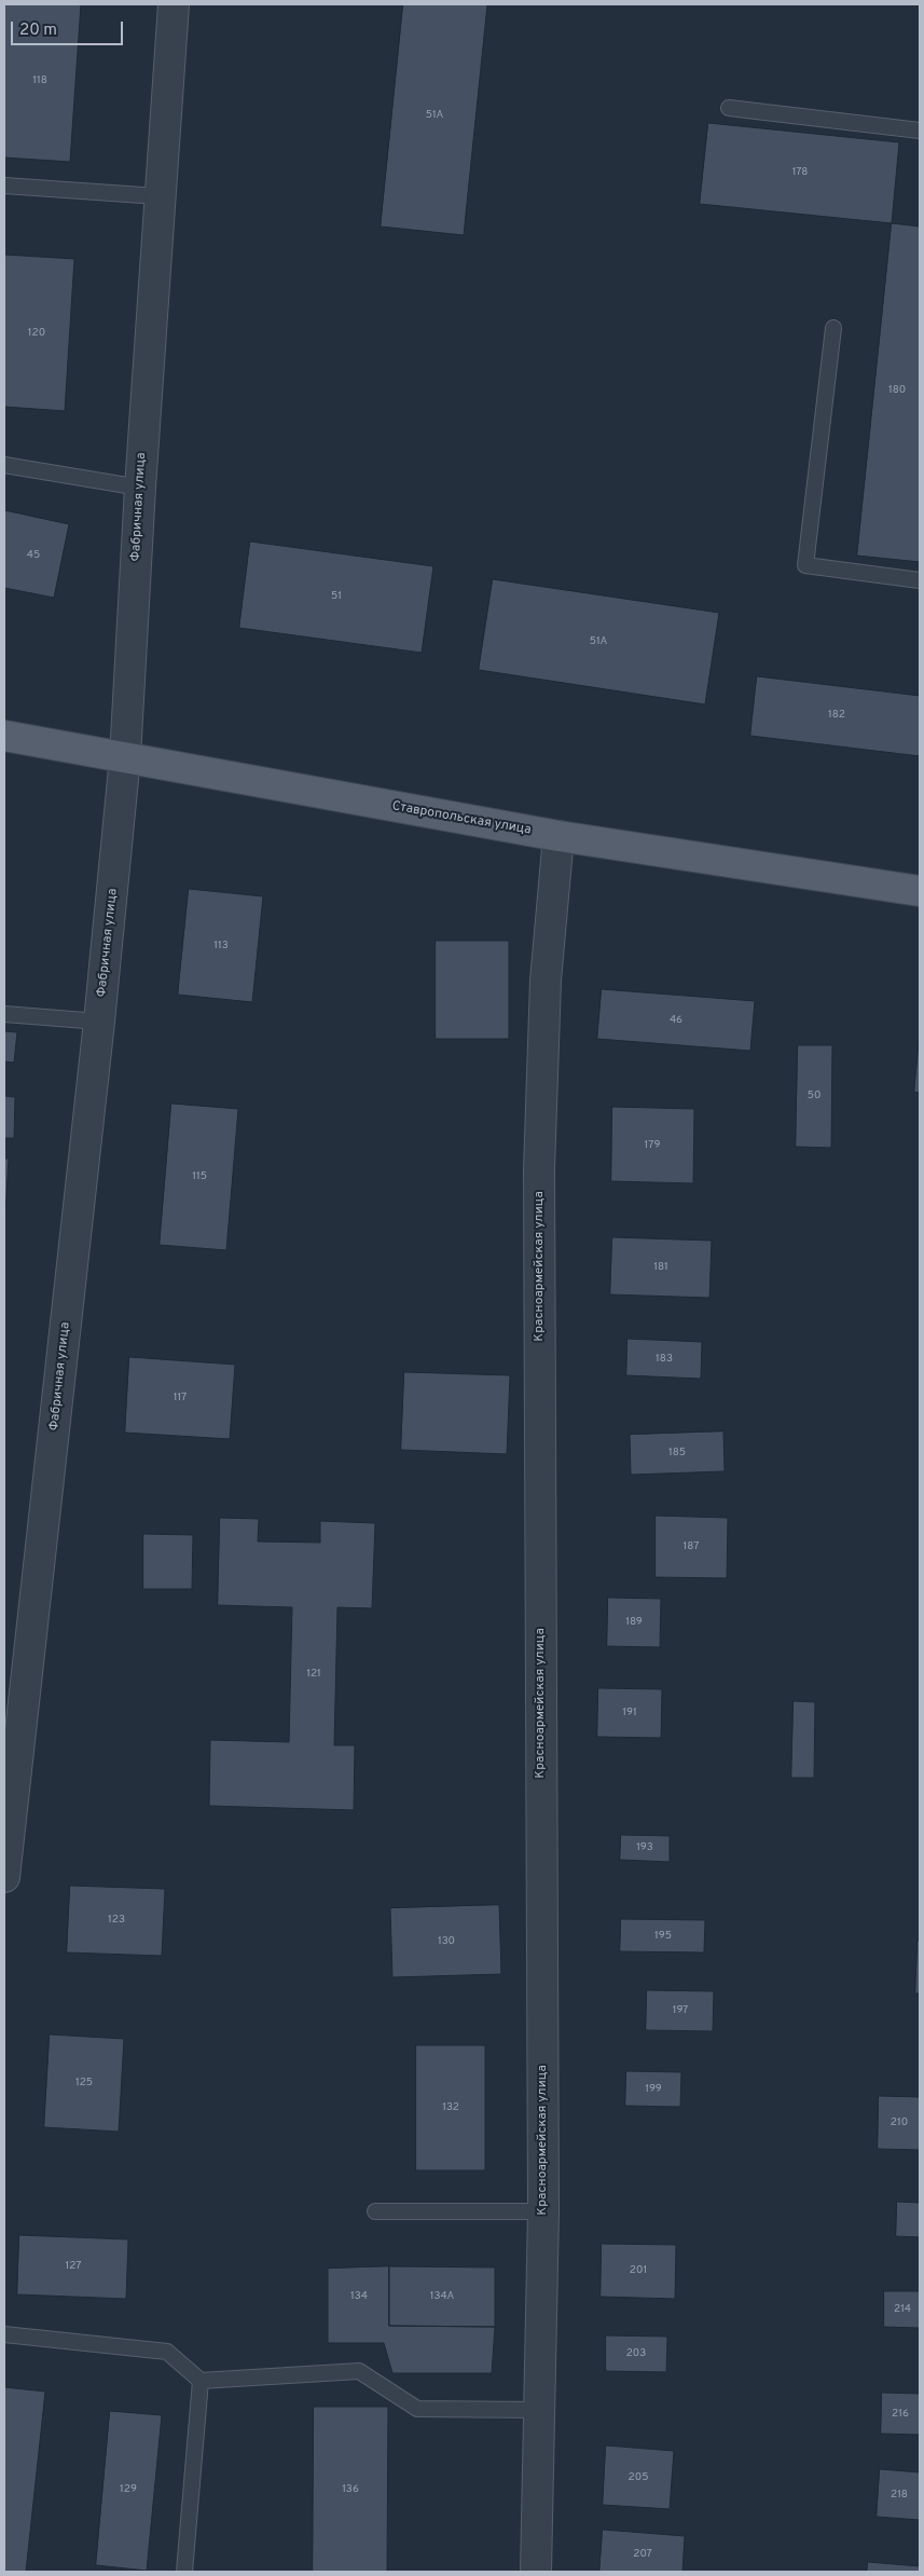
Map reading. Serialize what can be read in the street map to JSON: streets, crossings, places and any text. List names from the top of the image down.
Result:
{
  "streets": {
    "main road": ["Ставропольская улица"],
    "street": ["Фабричная улица", "Красноармейская улица"]
  },
  "crossings": [
    ["Фабричная улица", "Ставропольская улица"],
    ["Ставропольская улица", "Красноармейская улица"]
  ],
  "house_numbers": [
    "118",
    "51А",
    "178",
    "120",
    "180",
    "45",
    "51",
    "51А",
    "182",
    "113",
    "46",
    "50",
    "179",
    "115",
    "181",
    "183",
    "117",
    "185",
    "187",
    "189",
    "121",
    "191",
    "193",
    "123",
    "195",
    "130",
    "197",
    "125",
    "199",
    "132",
    "210",
    "127",
    "201",
    "134",
    "134А",
    "214",
    "203",
    "216",
    "205",
    "129",
    "136",
    "218",
    "207"
  ],
  "scale_bar": "20 m"
}
